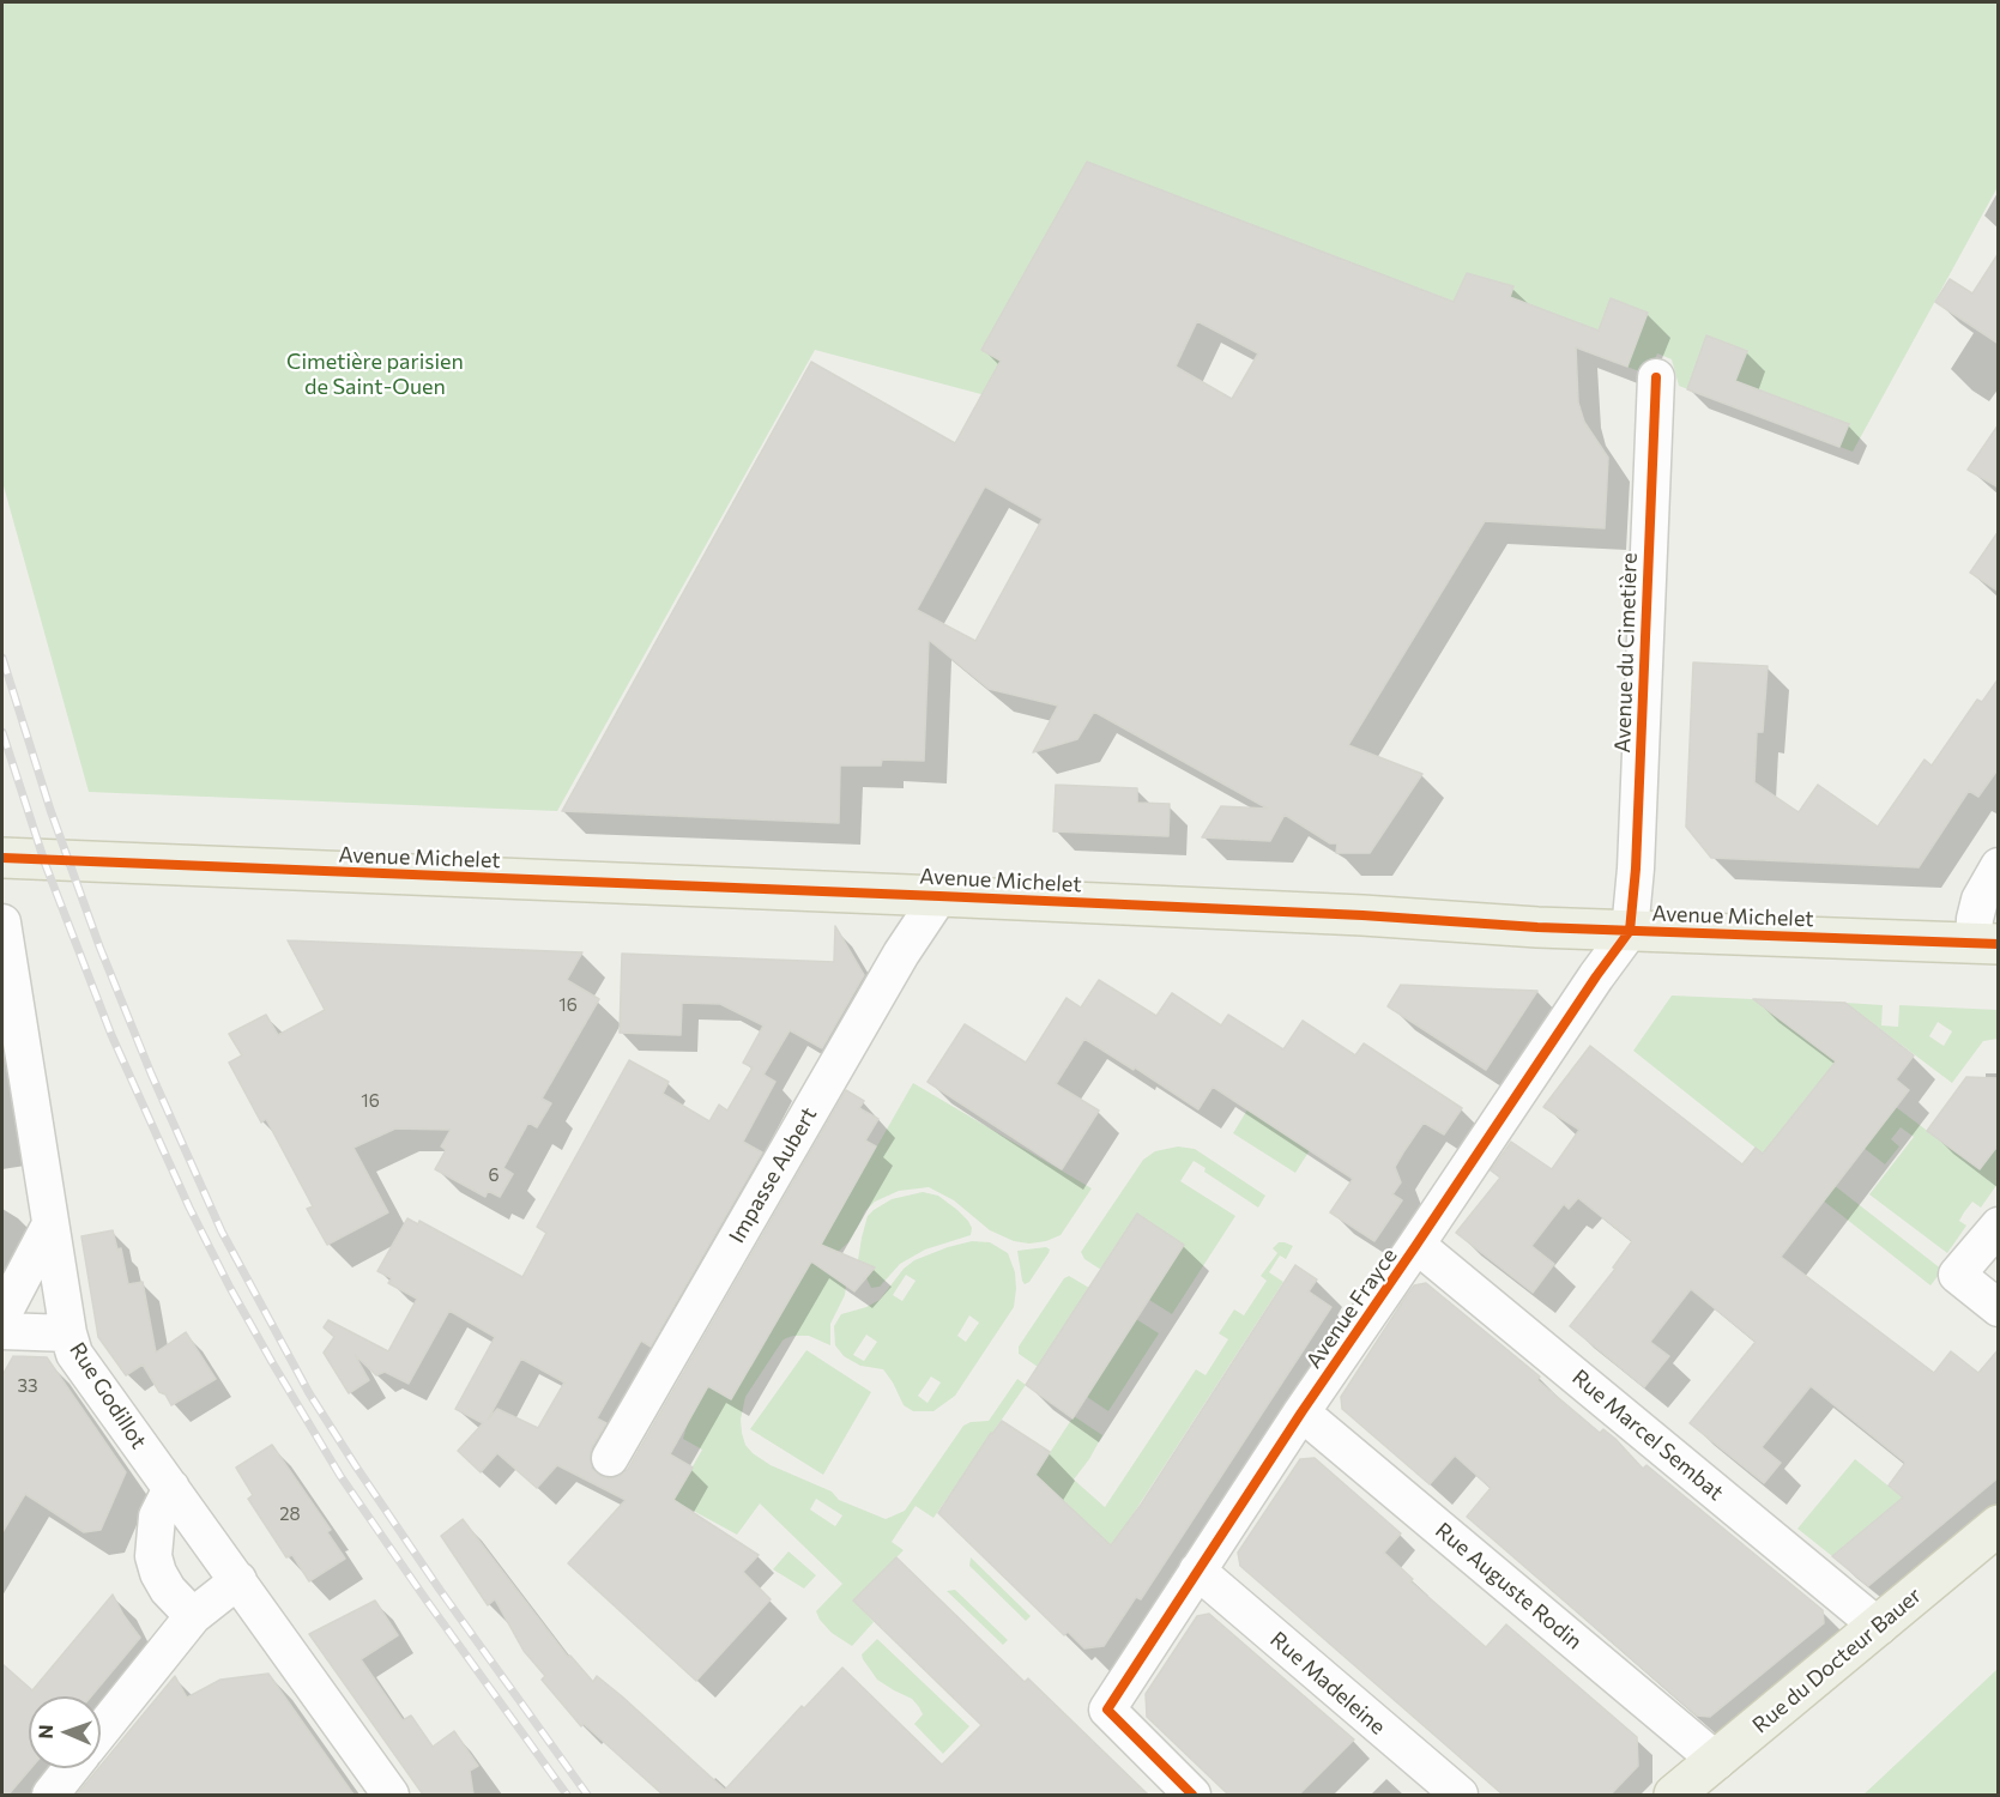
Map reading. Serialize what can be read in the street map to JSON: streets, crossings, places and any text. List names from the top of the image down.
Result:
{
  "streets": {
    "main road": ["Avenue Michelet", "Rue du Docteur Bauer"],
    "street": [
      "Avenue du Cimetière",
      "Impasse Aubert",
      "Avenue Frayce",
      "Rue Godillot",
      "Rue Marcel Sembat",
      "Rue Auguste Rodin",
      "Rue Madeleine"
    ]
  },
  "crossings": [
    ["Avenue du Cimetière", "Avenue Michelet"],
    ["Avenue du Cimetière", "Avenue Frayce"],
    ["Avenue Michelet", "Impasse Aubert"],
    ["Avenue Michelet", "Avenue Frayce"],
    ["Avenue Frayce", "Rue Marcel Sembat"],
    ["Avenue Frayce", "Rue Auguste Rodin"],
    ["Avenue Frayce", "Rue Madeleine"],
    ["Rue Marcel Sembat", "Rue du Docteur Bauer"],
    ["Rue Auguste Rodin", "Rue du Docteur Bauer"]
  ],
  "parks": ["Cimetière parisien de Saint-Ouen"],
  "house_numbers": [
    "16",
    "16",
    "6",
    "33",
    "28"
  ],
  "north": "left"
}
